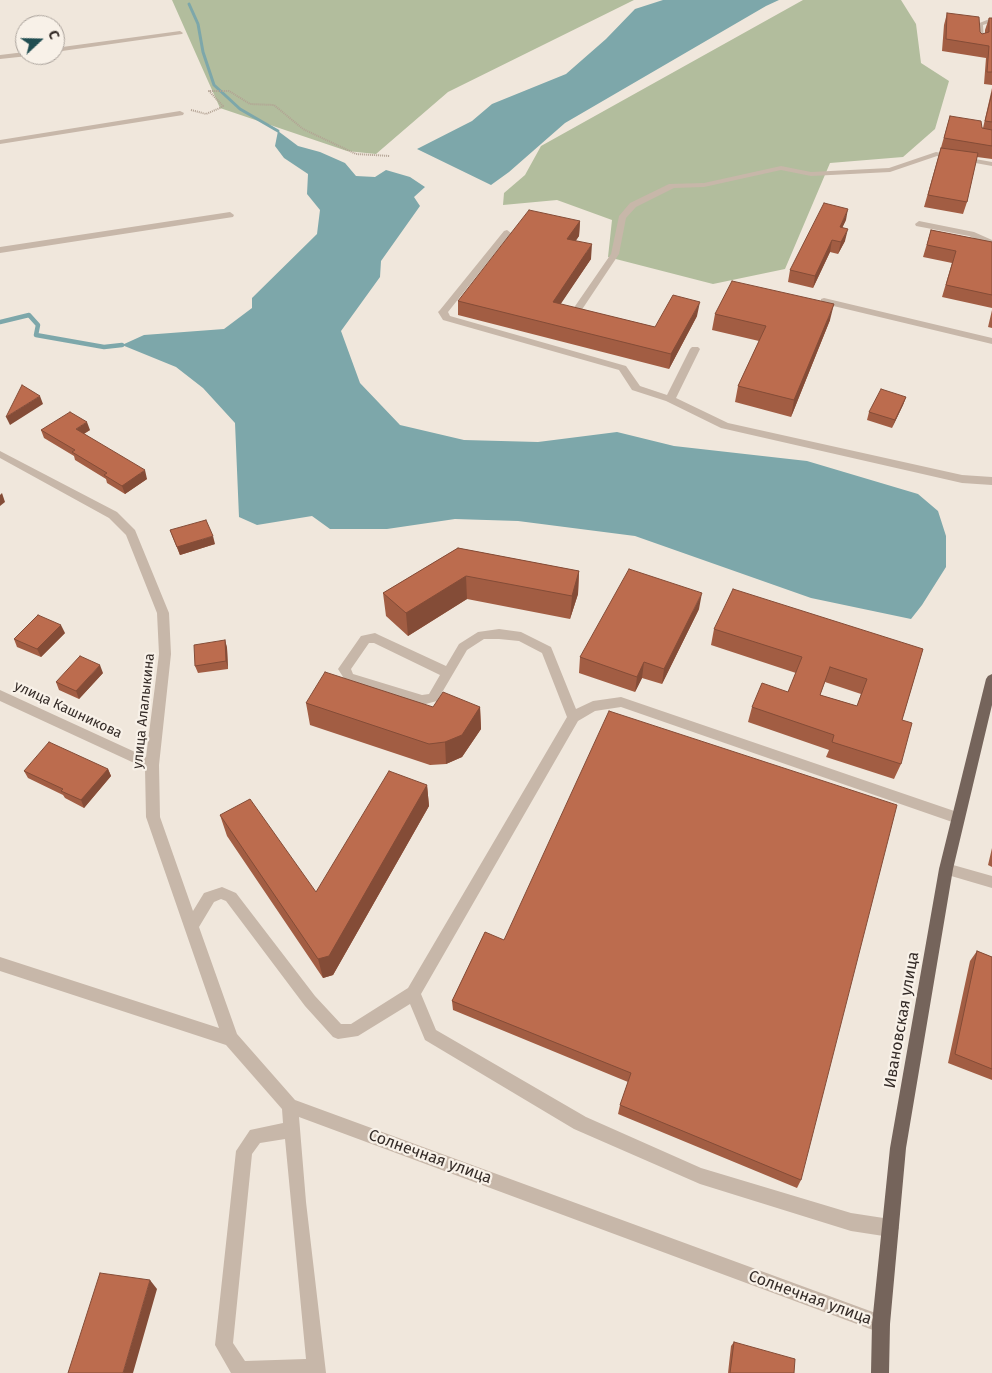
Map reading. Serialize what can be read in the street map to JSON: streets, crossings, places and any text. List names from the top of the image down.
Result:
{
  "streets": {
    "main road": ["Ивановская улица"],
    "street": ["улица Кашникова", "улица Алалыкина", "Солнечная улица"]
  },
  "crossings": [
    ["улица Кашникова", "улица Алалыкина"],
    ["улица Алалыкина", "Солнечная улица"],
    ["Ивановская улица", "Солнечная улица"]
  ],
  "north": "right"
}
